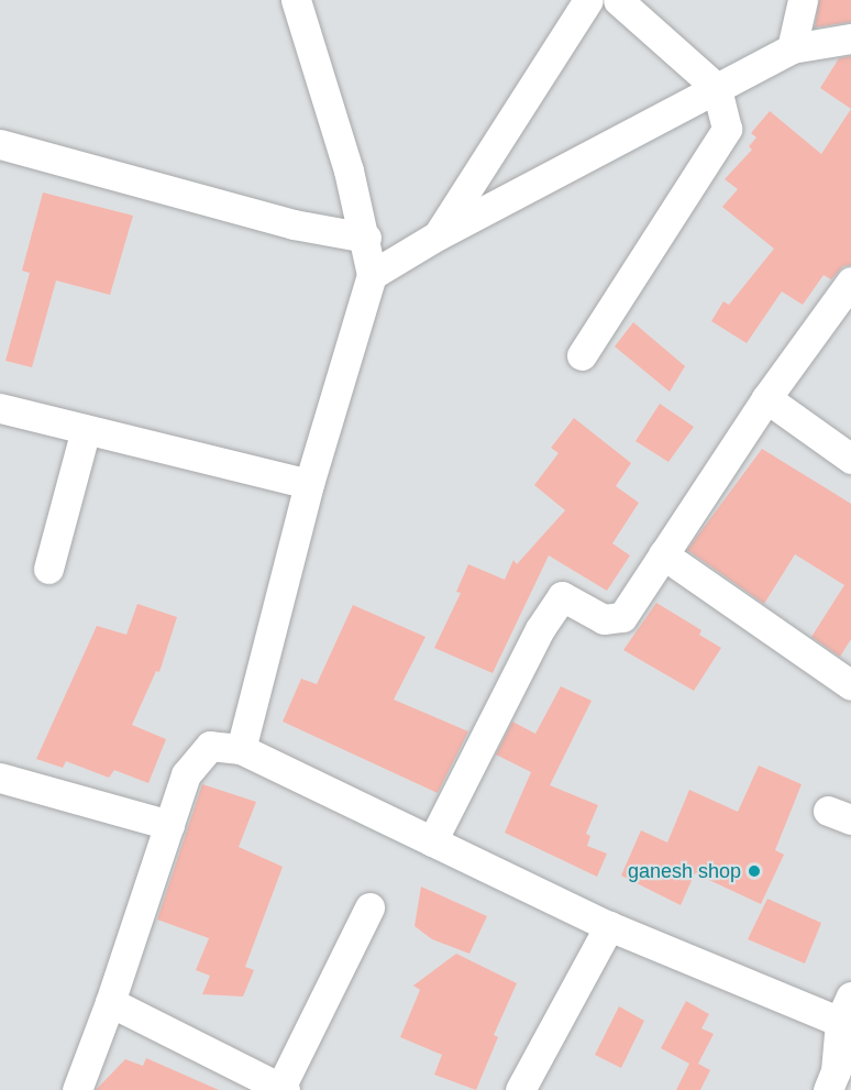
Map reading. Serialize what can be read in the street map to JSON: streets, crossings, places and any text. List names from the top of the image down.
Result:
{
  "places": ["ganesh shop"]
}
